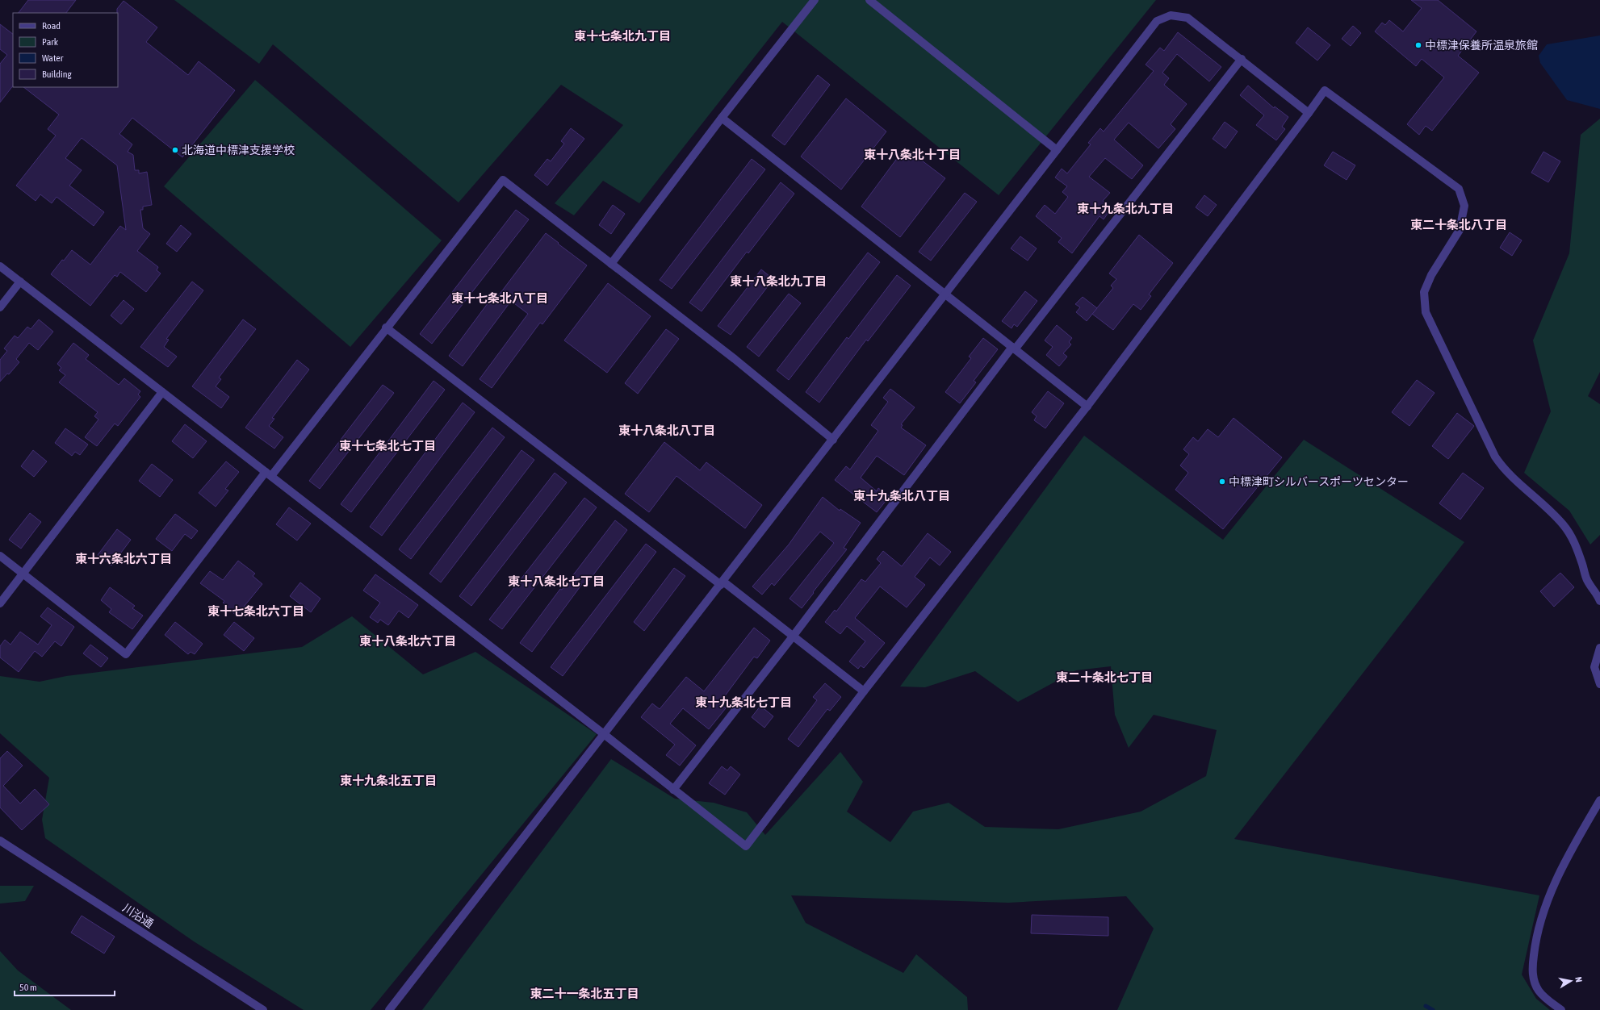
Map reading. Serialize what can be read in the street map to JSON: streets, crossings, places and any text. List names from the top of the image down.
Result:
{
  "streets": {
    "street": ["川沿通"]
  },
  "districts": [
    "東十七条北九丁目",
    "東十八条北十丁目",
    "東十九条北九丁目",
    "東二十条北八丁目",
    "東十八条北九丁目",
    "東十七条北八丁目",
    "東十八条北八丁目",
    "東十七条北七丁目",
    "東十九条北八丁目",
    "東十六条北六丁目",
    "東十八条北七丁目",
    "東十七条北六丁目",
    "東十八条北六丁目",
    "東二十条北七丁目",
    "東十九条北七丁目",
    "東十九条北五丁目",
    "東二十一条北五丁目"
  ],
  "places": ["中標津保養所温泉旅館", "北海道中標津支援学校", "中標津町シルバースポーツセンター"],
  "legend": [
    "Road",
    "Park",
    "Water",
    "Building"
  ],
  "scale_bar": "50 m",
  "north": "right"
}
